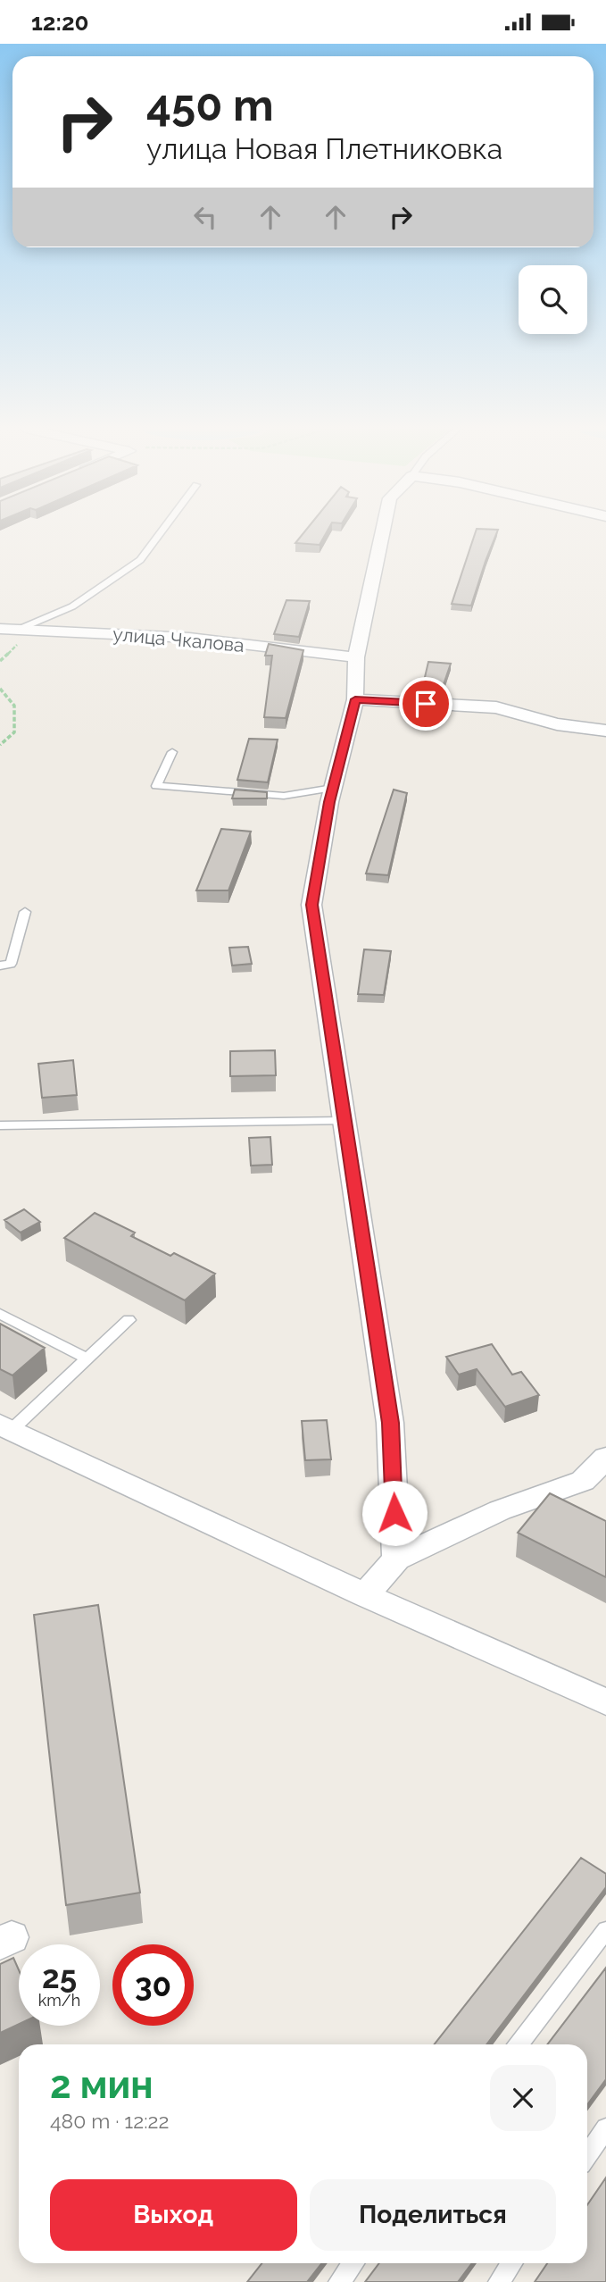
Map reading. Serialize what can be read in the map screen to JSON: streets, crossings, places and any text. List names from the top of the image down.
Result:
{
  "streets": {
    "street": ["улица Чкалова"]
  },
  "page": {
    "status": "12:20",
    "turn": ["450 m", "улица Новая Плетниковка"],
    "speed": "25 km/h",
    "limit": "30",
    "heading": ["2 мин", "480 m · 12:22"],
    "buttons": ["Выход", "Поделиться"]
  }
}
